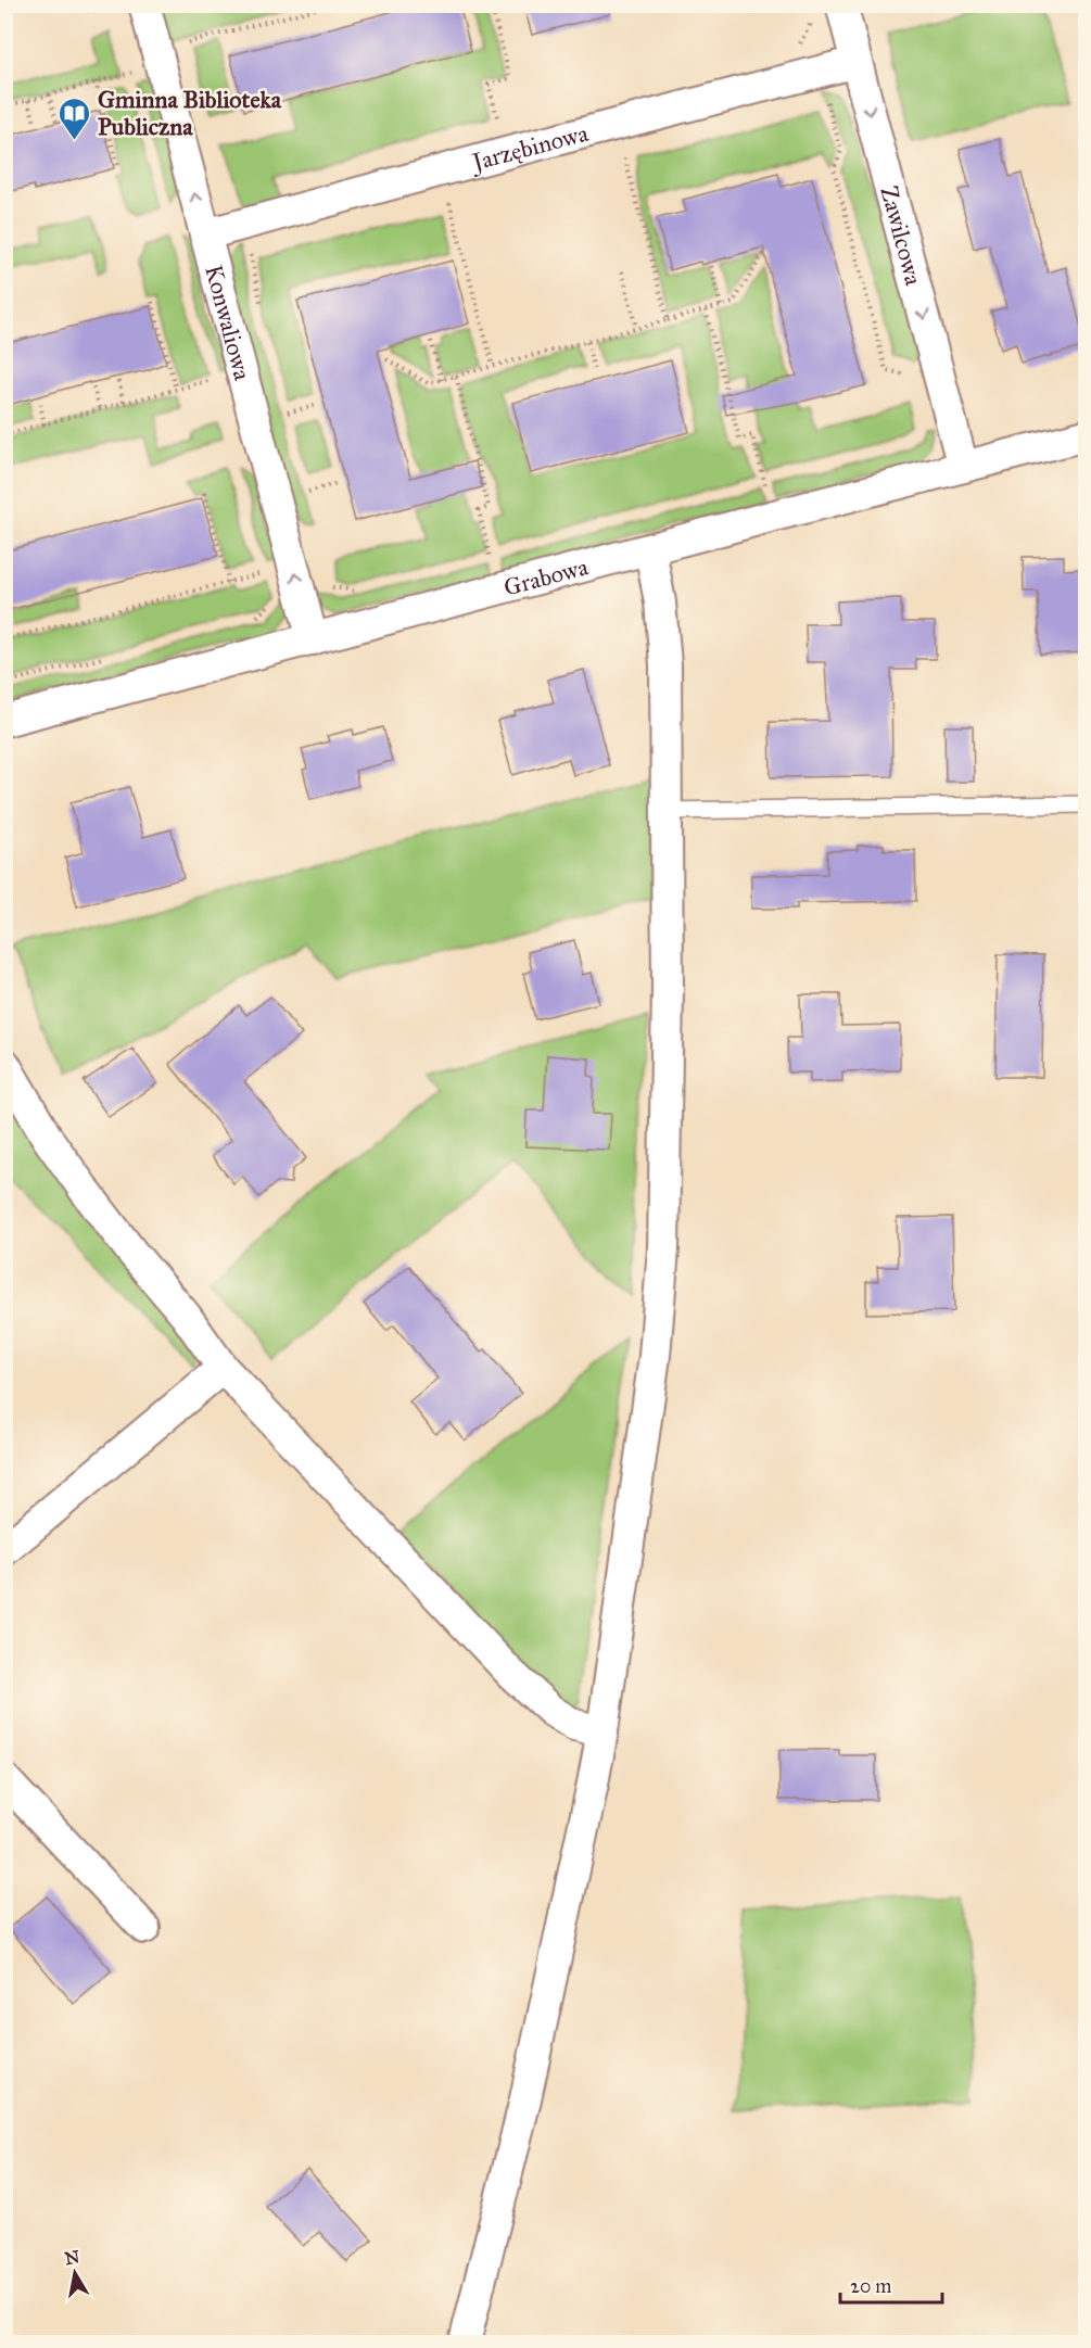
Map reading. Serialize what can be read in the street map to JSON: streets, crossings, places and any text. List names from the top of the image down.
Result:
{
  "streets": {
    "street": [
      "Jarzębinowa",
      "Zawilcowa",
      "Konwaliowa",
      "Grabowa"
    ]
  },
  "crossings": [
    ["Jarzębinowa", "Zawilcowa"],
    ["Jarzębinowa", "Konwaliowa"],
    ["Zawilcowa", "Grabowa"],
    ["Konwaliowa", "Grabowa"]
  ],
  "one_way": ["Zawilcowa", "Konwaliowa"],
  "places": {
    "library": ["Gminna Biblioteka Publiczna"]
  },
  "scale_bar": "20 m",
  "north": "top"
}
